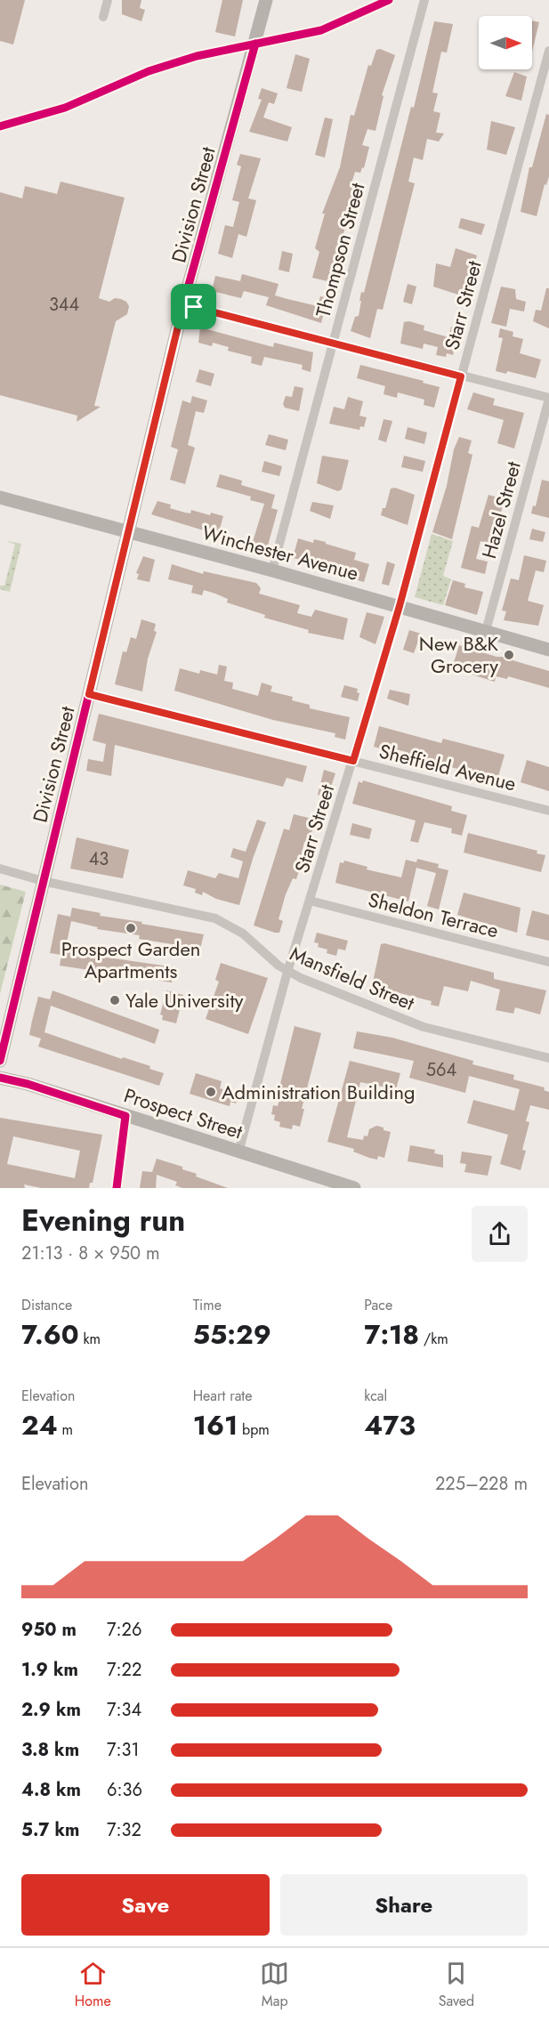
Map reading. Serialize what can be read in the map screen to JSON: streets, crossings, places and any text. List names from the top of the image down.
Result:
{
  "streets": {
    "main road": ["Division Street", "Winchester Avenue", "Prospect Street"],
    "street": [
      "Thompson Street",
      "Starr Street",
      "Hazel Street",
      "Sheffield Avenue",
      "Sheldon Terrace",
      "Mansfield Street"
    ]
  },
  "crossings": [
    ["Division Street", "Winchester Avenue"],
    ["Division Street", "Sheffield Avenue"],
    ["Division Street", "Mansfield Street"],
    ["Thompson Street", "Winchester Avenue"],
    ["Starr Street", "Winchester Avenue"],
    ["Starr Street", "Sheffield Avenue"],
    ["Starr Street", "Sheldon Terrace"],
    ["Starr Street", "Mansfield Street"],
    ["Starr Street", "Prospect Street"],
    ["Hazel Street", "Winchester Avenue"]
  ],
  "places": [
    "New B&K Grocery",
    "Prospect Garden Apartments",
    "Yale University",
    "Administration Building"
  ],
  "house_numbers": ["344", "43", "564"],
  "north": "right",
  "page": {
    "heading": ["Evening run", "21:13 · 8 × 950 m"],
    "stats": [
      ["Distance", "7.60 km"],
      ["Time", "55:29"],
      ["Pace", "7:18 /km"],
      ["Elevation", "24 m"],
      ["Heart rate", "161 bpm"],
      ["kcal", "473"]
    ],
    "chart": ["Elevation", "225–228 m"],
    "list": [
      {
        "name": "950 m",
        "note": "7:26"
      },
      {
        "name": "1.9 km",
        "note": "7:22"
      },
      {
        "name": "2.9 km",
        "note": "7:34"
      },
      {
        "name": "3.8 km",
        "note": "7:31"
      },
      {
        "name": "4.8 km",
        "note": "6:36"
      },
      {
        "name": "5.7 km",
        "note": "7:32"
      }
    ],
    "buttons": ["Save", "Share"],
    "tabs": ["Home", "Map", "Saved"]
  }
}
